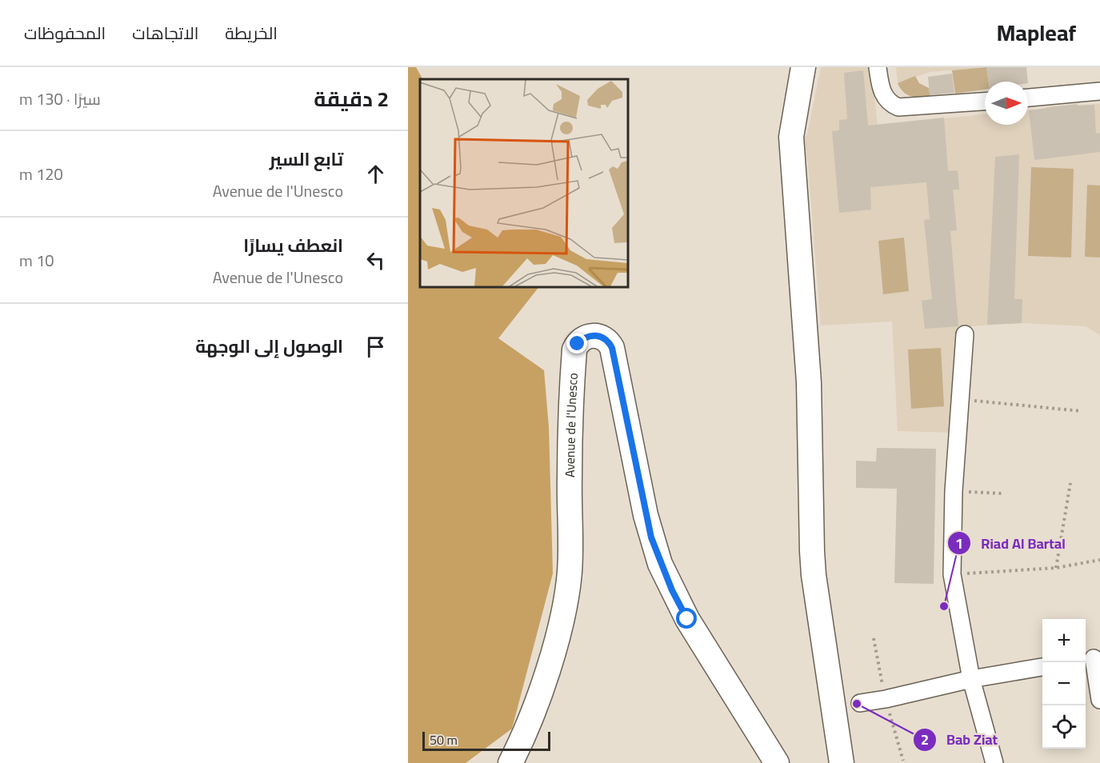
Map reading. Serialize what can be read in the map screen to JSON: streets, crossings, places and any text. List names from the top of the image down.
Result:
{
  "streets": {
    "main road": ["Avenue de l'Unesco"]
  },
  "places": ["Riad Al Bartal", "Bab Ziat"],
  "scale_bar": "50 m",
  "north": "right",
  "page": {
    "header": "Mapleaf",
    "nav": ["الخريطة", "الاتجاهات", "المحفوظات"],
    "heading": ["2 دقيقة", "سيرًا · 130 m"],
    "list": [
      ["تابع السير", "Avenue de l'Unesco", "120 m"],
      ["انعطف يسارًا", "Avenue de l'Unesco", "10 m"],
      "الوصول إلى الوجهة"
    ],
    "map_buttons": ["+", "−"],
    "scale": "50 m"
  }
}
